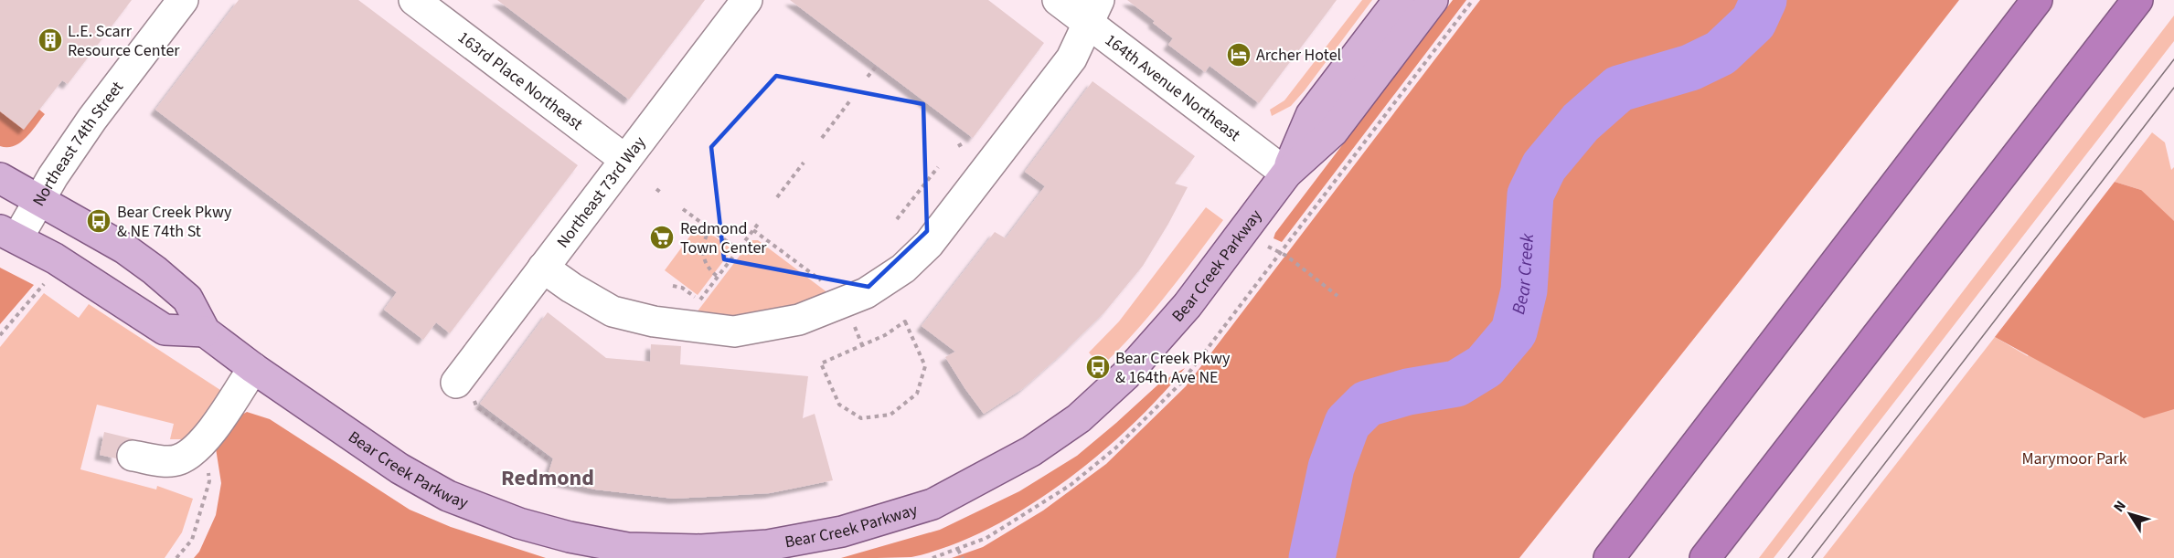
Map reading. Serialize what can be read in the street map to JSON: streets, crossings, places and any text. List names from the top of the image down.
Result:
{
  "streets": {
    "main road": ["Bear Creek Parkway"],
    "street": [
      "163rd Place Northeast",
      "164th Avenue Northeast",
      "Northeast 74th Street",
      "Northeast 73rd Way"
    ]
  },
  "crossings": [
    ["163rd Place Northeast", "Northeast 73rd Way"],
    ["164th Avenue Northeast", "Bear Creek Parkway"],
    ["Northeast 74th Street", "Bear Creek Parkway"]
  ],
  "districts": ["Redmond"],
  "water": ["Bear Creek"],
  "parks": ["Marymoor Park"],
  "places": {
    "building": ["L.E. Scarr Resource Center"],
    "hotel": ["Archer Hotel"],
    "bus stop": ["Bear Creek Pkwy & NE 74th St", "Bear Creek Pkwy & 164th Ave NE"],
    "supermarket": ["Redmond Town Center"]
  },
  "north": "top left"
}
